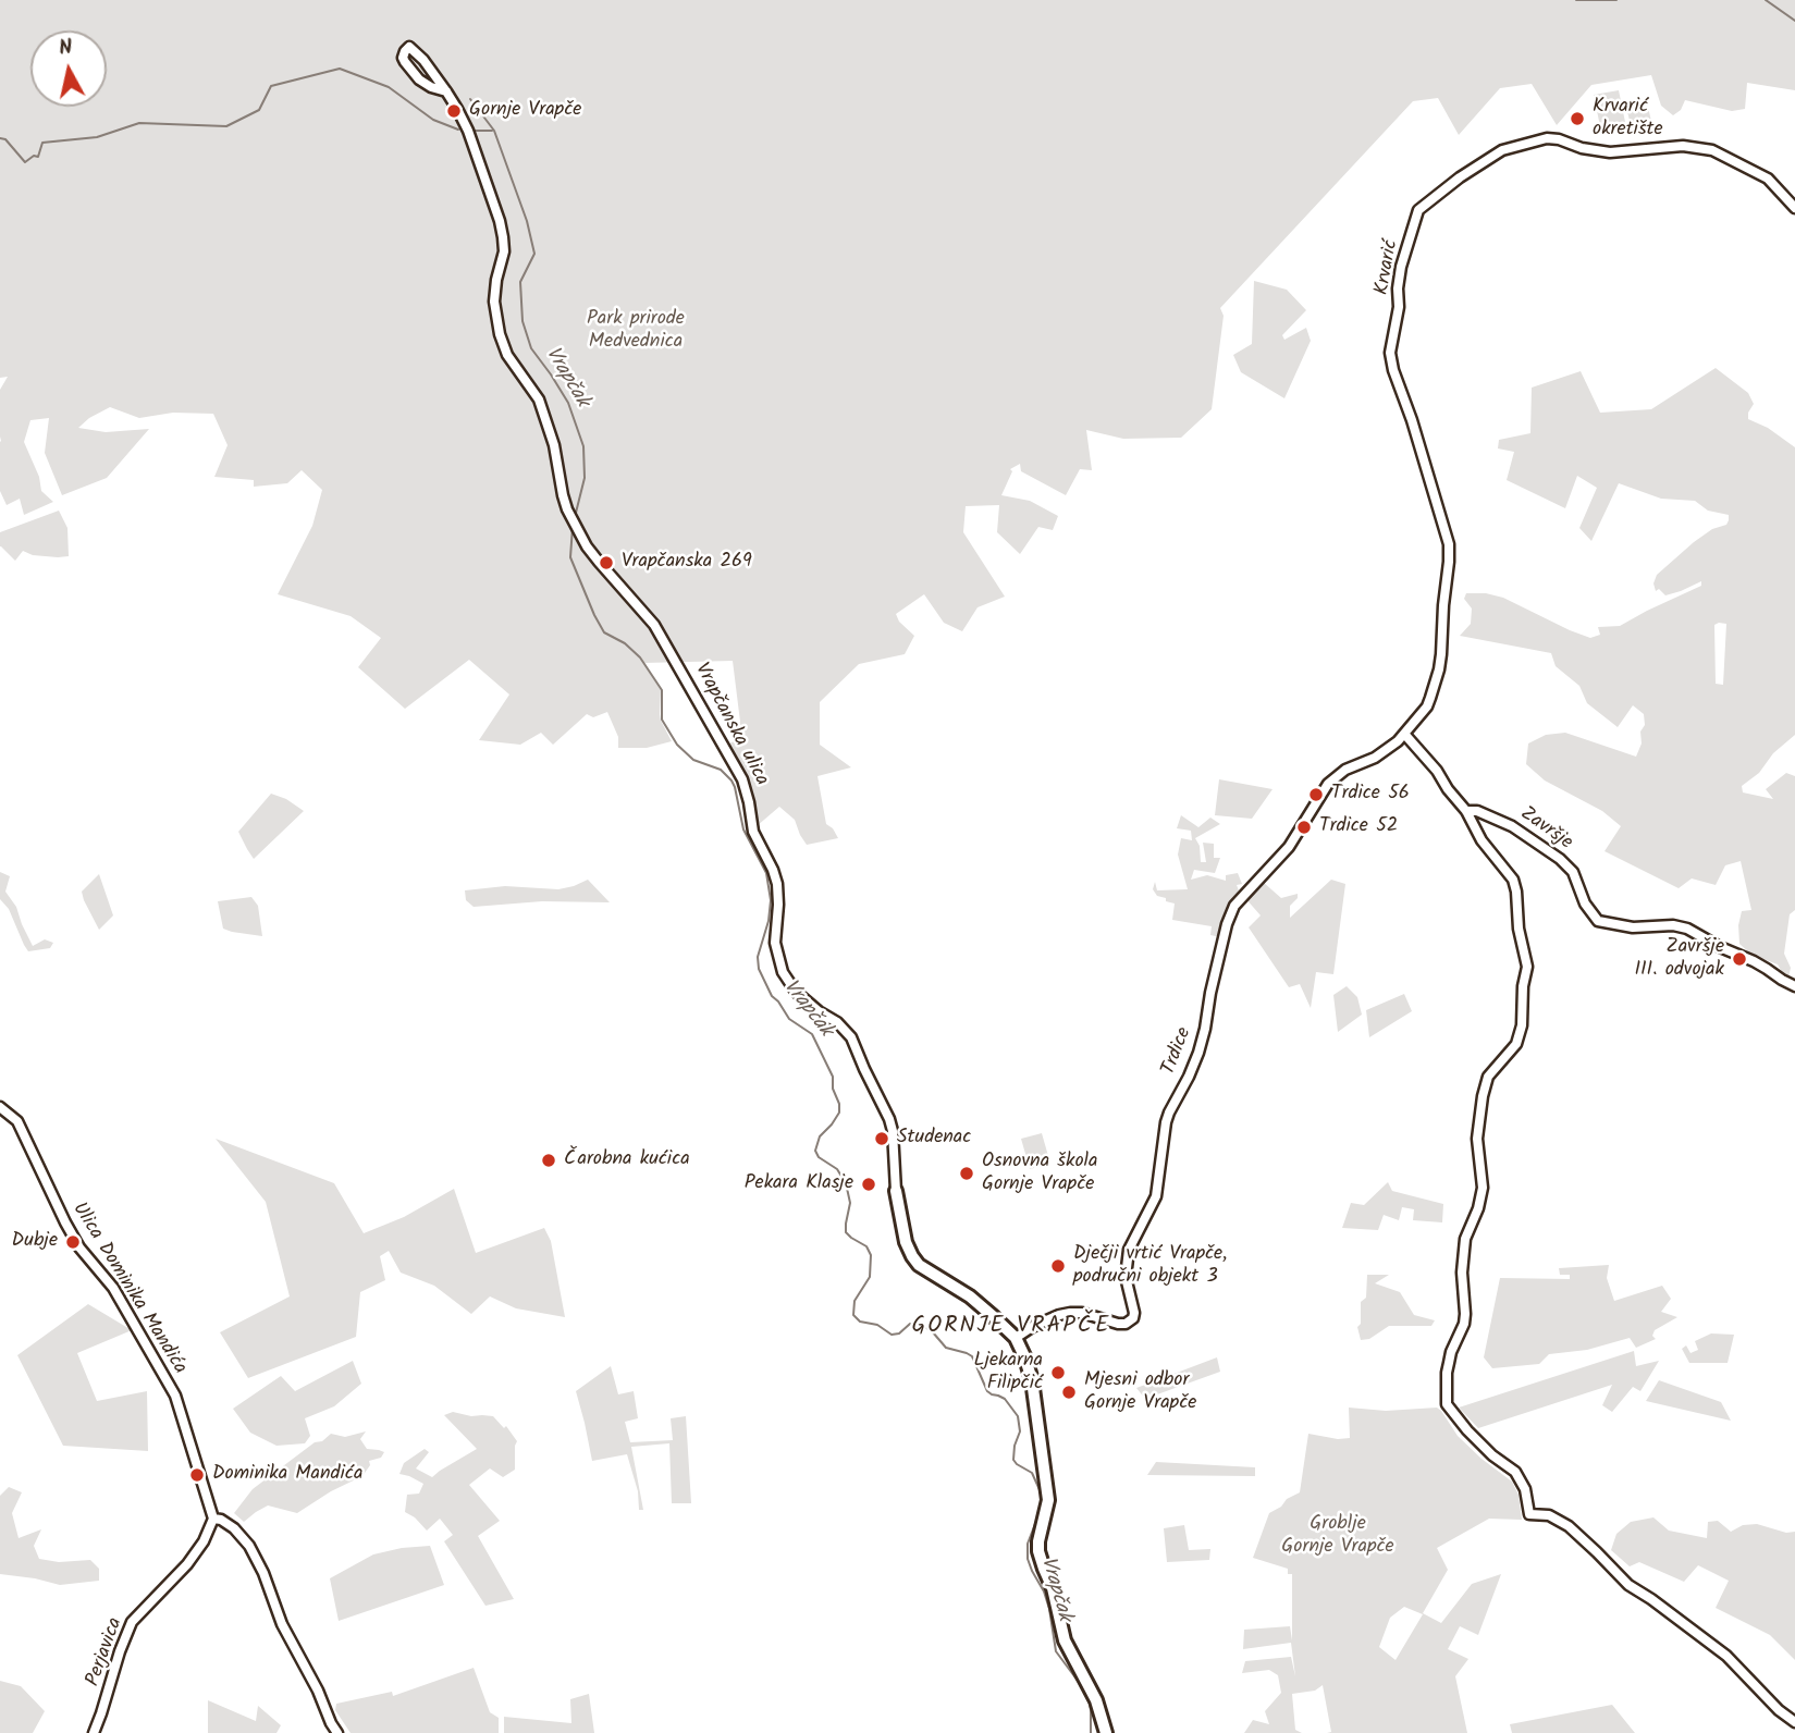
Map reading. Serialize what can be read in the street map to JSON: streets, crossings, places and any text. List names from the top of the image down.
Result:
{
  "streets": {
    "main road": ["Vrapčanska ulica"],
    "street": [
      "Krvarić",
      "Završje",
      "Trdice",
      "Ulica Dominika Mandića",
      "Perjavica"
    ]
  },
  "crossings": [
    ["Krvarić", "Trdice"],
    ["Vrapčanska ulica", "Trdice"],
    ["Ulica Dominika Mandića", "Perjavica"]
  ],
  "districts": ["GORNJE VRAPČE"],
  "water": ["Vrapčak"],
  "parks": ["Park prirode Medvednica", "Groblje Gornje Vrapče"],
  "places": [
    "Gornje Vrapče",
    "Krvarić okretište",
    "Vrapčanska 269",
    "Trdice 56",
    "Trdice 52",
    "Završje III. odvojak",
    "Studenac",
    "Čarobna kućica",
    "Osnovna škola Gornje Vrapče",
    "Pekara Klasje",
    "Dubje",
    "Dječji vrtić Vrapče, područni objekt 3",
    "Ljekarna Filipčić",
    "Mjesni odbor Gornje Vrapče",
    "Dominika Mandića"
  ],
  "north": "top"
}
